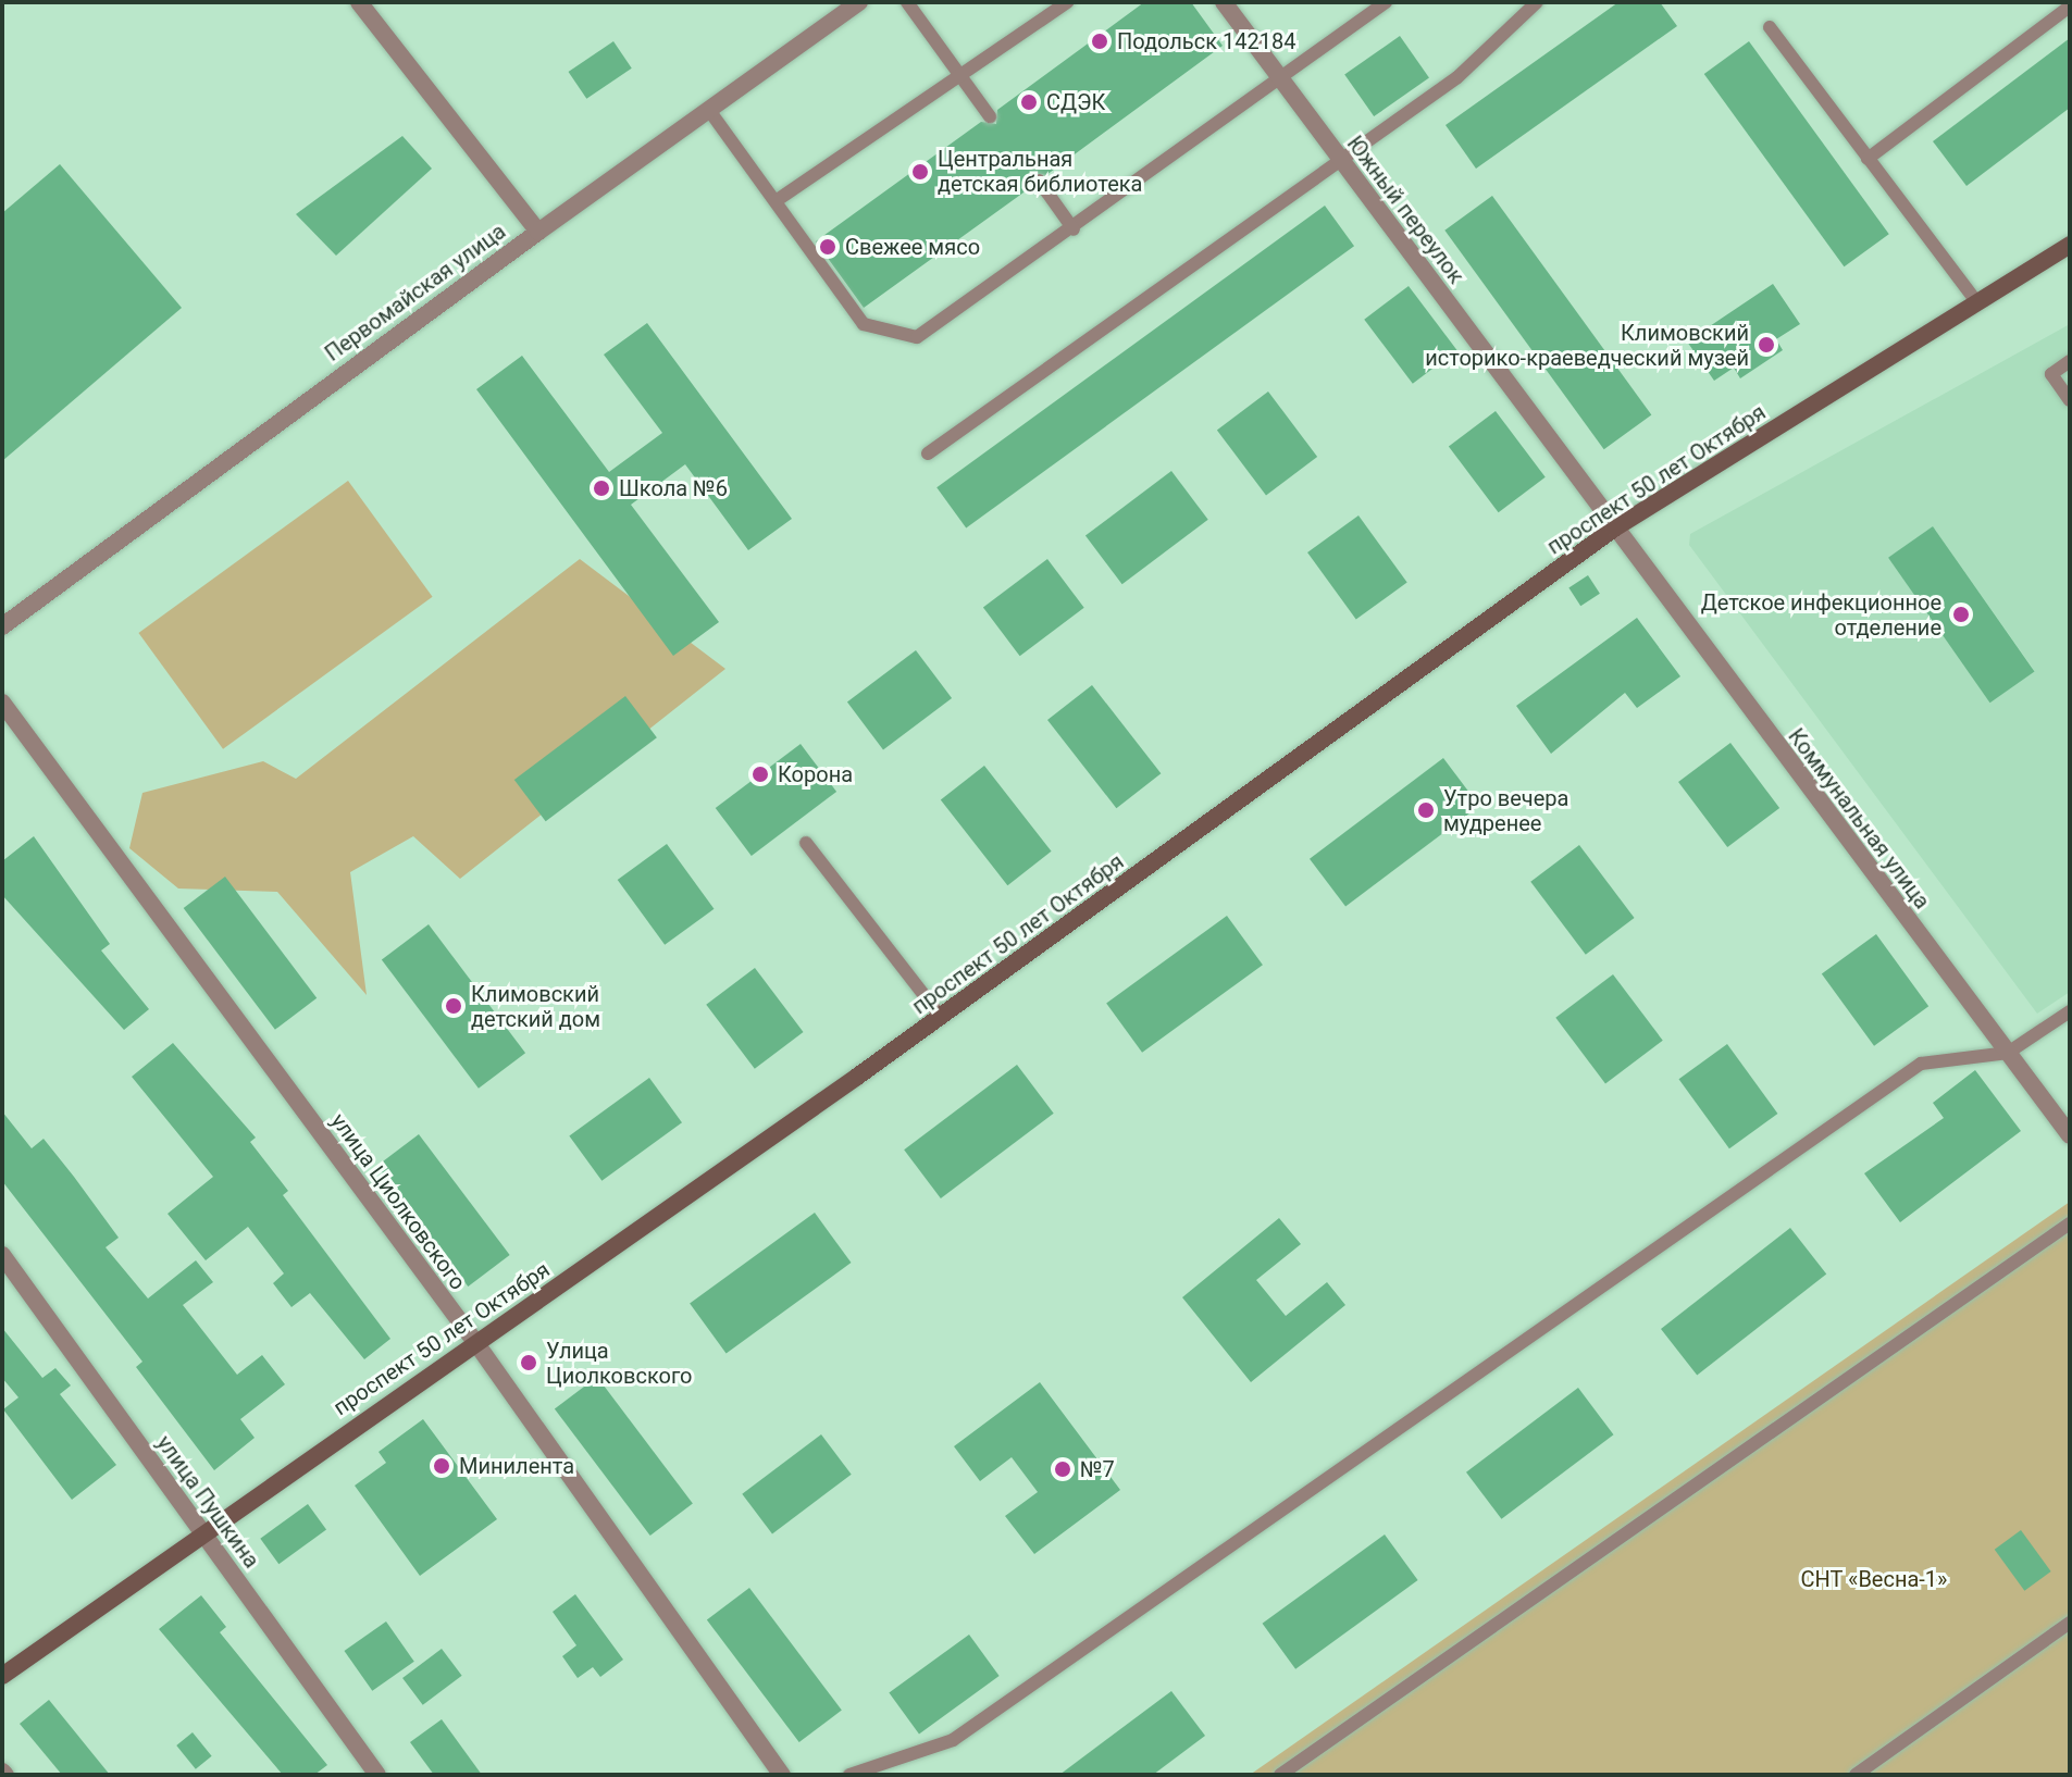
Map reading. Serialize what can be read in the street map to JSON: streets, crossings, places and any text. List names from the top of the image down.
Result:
{
  "streets": {
    "main road": ["проспект 50 лет Октября"],
    "street": [
      "Южный переулок",
      "Первомайская улица",
      "Коммунальная улица",
      "улица Циолковского",
      "улица Пушкина"
    ]
  },
  "crossings": [
    ["Южный переулок", "проспект 50 лет Октября"],
    ["Южный переулок", "Коммунальная улица"],
    ["проспект 50 лет Октября", "Коммунальная улица"],
    ["проспект 50 лет Октября", "улица Циолковского"],
    ["проспект 50 лет Октября", "улица Пушкина"]
  ],
  "parks": ["СНТ «Весна-1»"],
  "places": [
    "Подольск 142184",
    "СДЭК",
    "Центральная детская библиотека",
    "Свежее мясо",
    "Климовский историко-краеведческий музей",
    "Школа №6",
    "Детское инфекционное отделение",
    "Корона",
    "Утро вечера мудренее",
    "Климовский детский дом",
    "Улица Циолковского",
    "Минилента",
    "№7"
  ]
}
